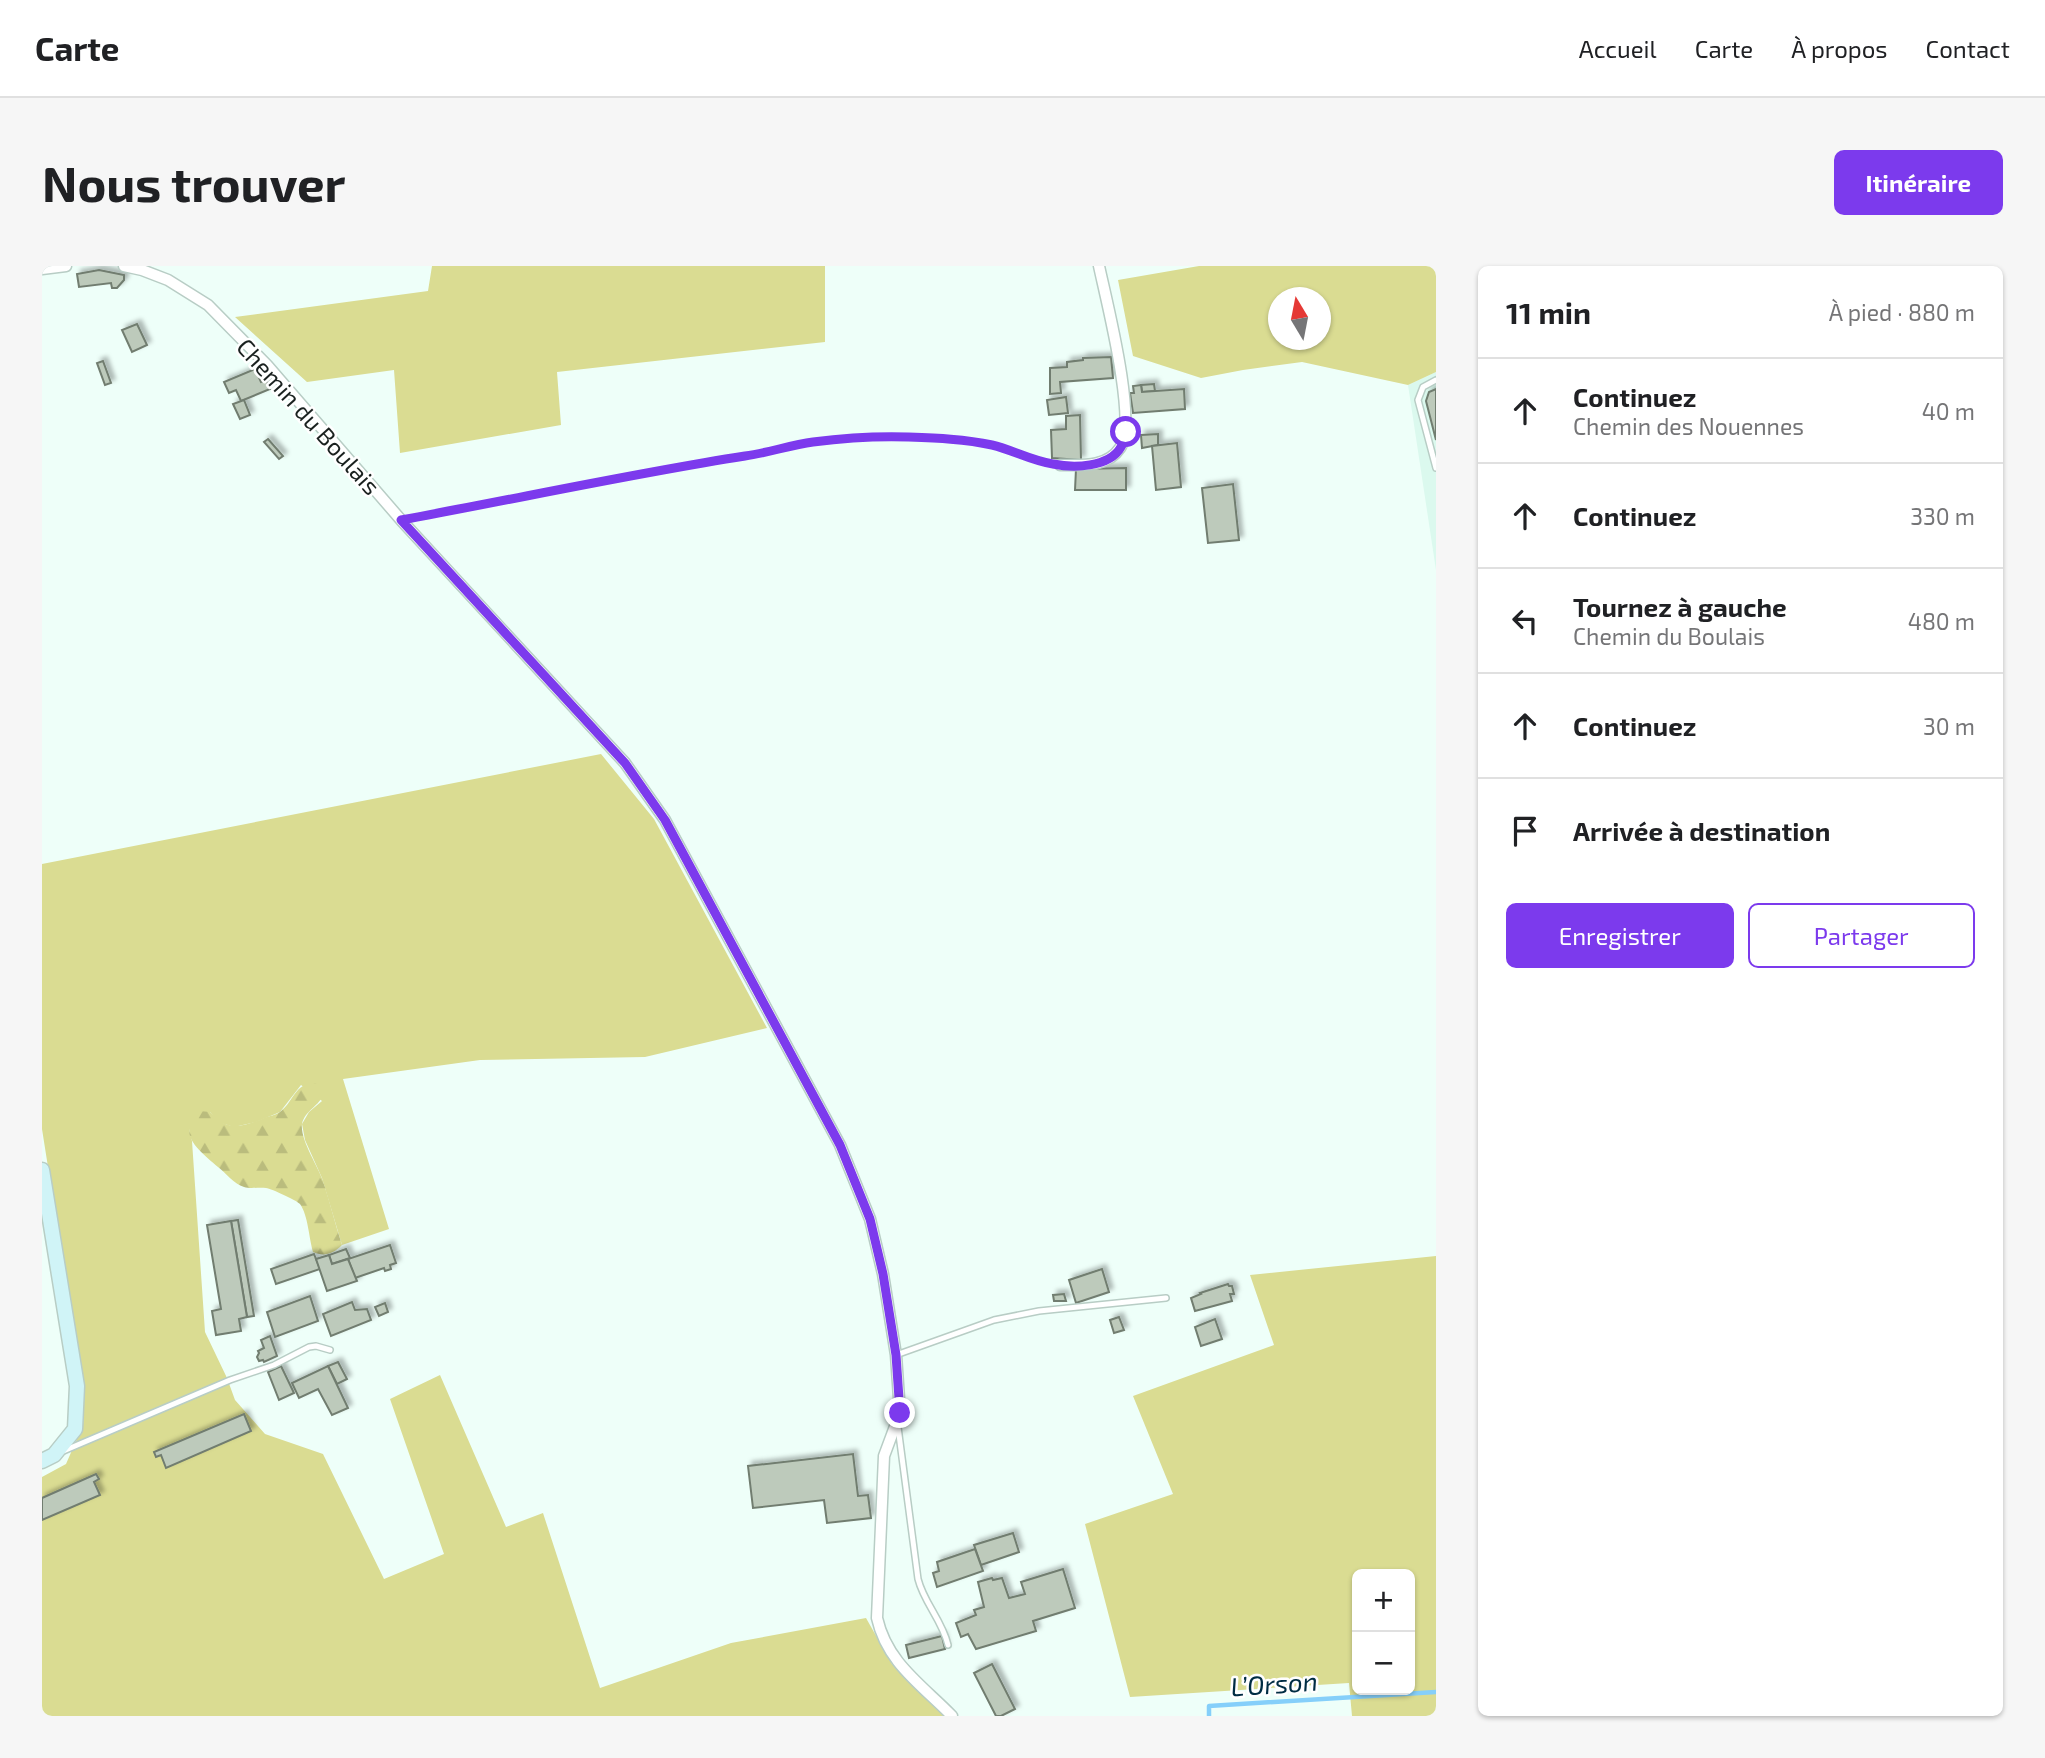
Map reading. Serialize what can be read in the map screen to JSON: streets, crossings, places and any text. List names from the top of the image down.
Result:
{
  "streets": {
    "street": ["Chemin du Boulais"]
  },
  "water": ["L’Orson"],
  "north": "top",
  "page": {
    "header": "Carte",
    "nav": [
      "Accueil",
      "Carte",
      "À propos",
      "Contact"
    ],
    "buttons": [
      "Itinéraire",
      ["Enregistrer", "Partager"]
    ],
    "title": "Nous trouver",
    "heading": ["11 min", "À pied · 880 m"],
    "list": [
      ["Continuez", "Chemin des Nouennes", "40 m"],
      ["Continuez", "330 m"],
      ["Tournez à gauche", "Chemin du Boulais", "480 m"],
      ["Continuez", "30 m"],
      "Arrivée à destination"
    ],
    "map_buttons": ["+", "−"]
  }
}
